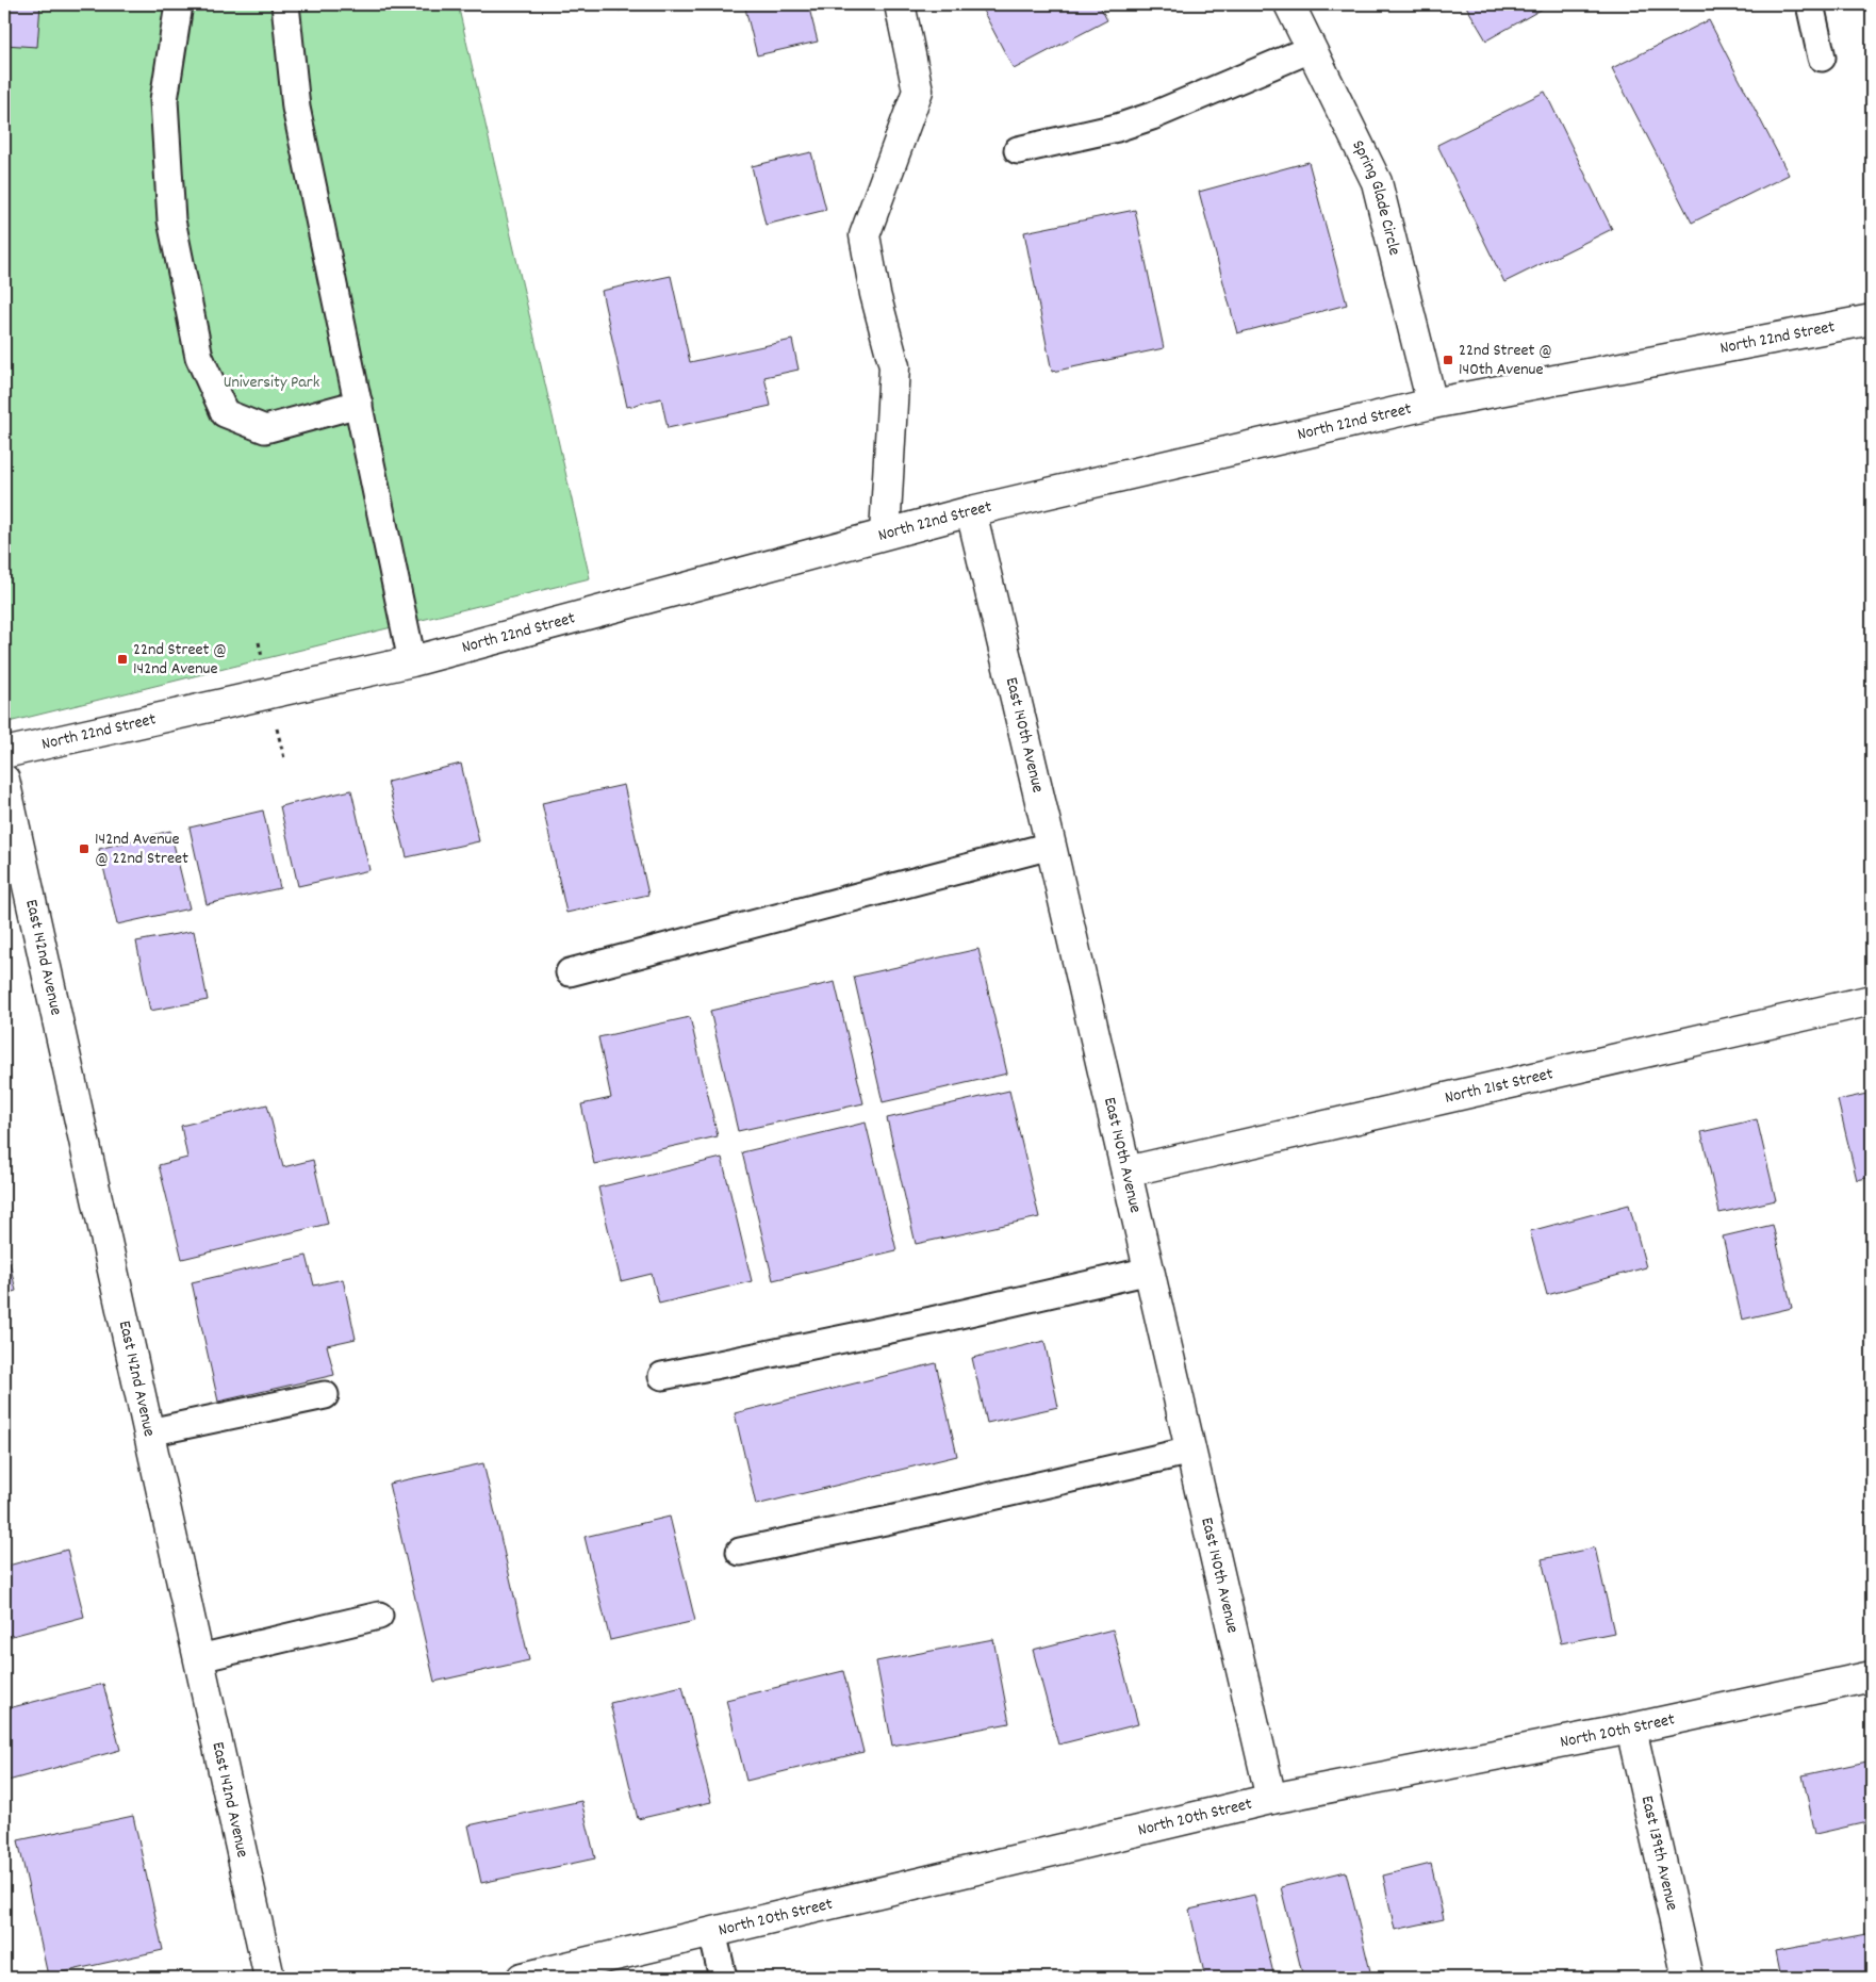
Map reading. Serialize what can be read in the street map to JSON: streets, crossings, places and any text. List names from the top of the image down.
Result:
{
  "streets": {
    "street": [
      "Spring Glade Circle",
      "North 22nd Street",
      "East 140th Avenue",
      "East 142nd Avenue",
      "North 21st Street",
      "North 20th Street",
      "East 139th Avenue"
    ]
  },
  "crossings": [
    ["Spring Glade Circle", "North 22nd Street"],
    ["North 22nd Street", "East 140th Avenue"],
    ["East 140th Avenue", "North 21st Street"],
    ["East 140th Avenue", "North 20th Street"],
    ["North 20th Street", "East 139th Avenue"]
  ],
  "parks": ["University Park"],
  "places": {
    "transit": ["22nd Street @ 140th Avenue", "22nd Street @ 142nd Avenue", "142nd Avenue @ 22nd Street"]
  }
}
